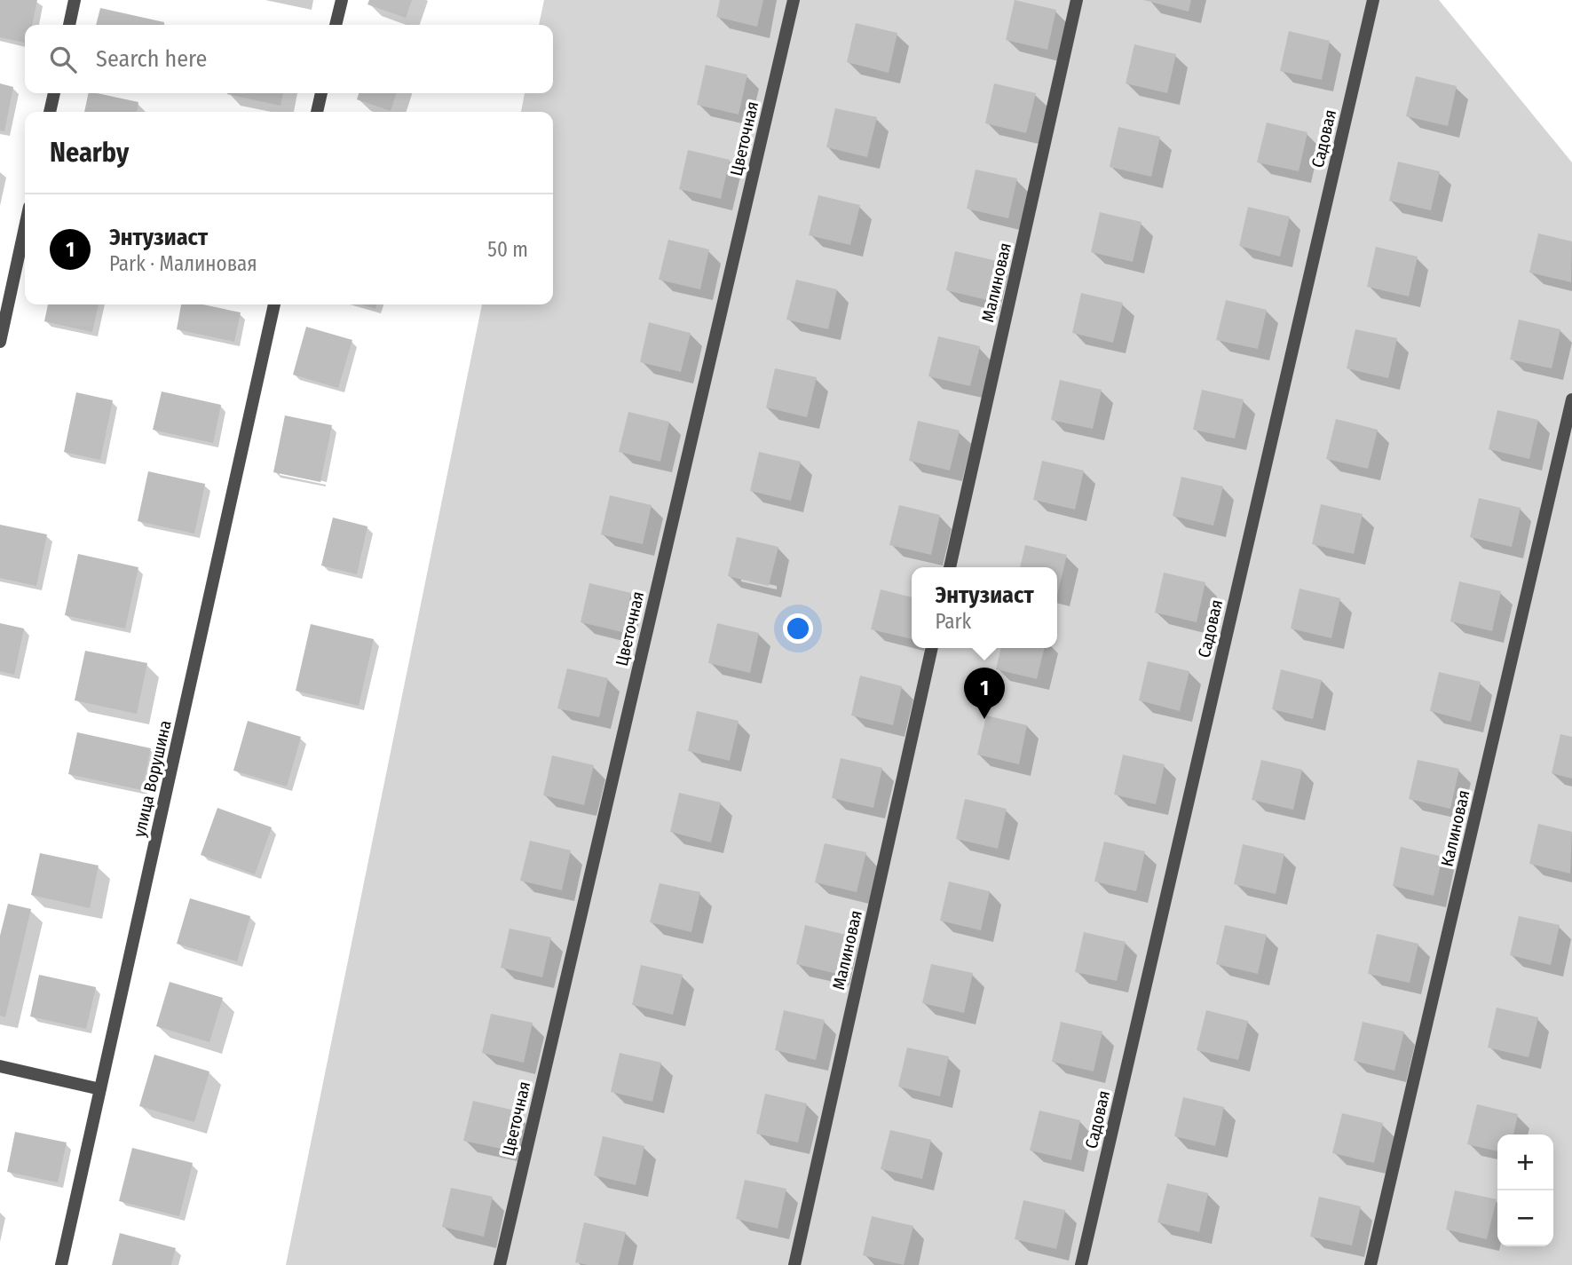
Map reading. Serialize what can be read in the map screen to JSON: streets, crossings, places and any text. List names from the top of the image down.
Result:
{
  "streets": {
    "street": [
      "Цветочная",
      "Садовая",
      "Малиновая",
      "улица Ворушина",
      "Калиновая"
    ]
  },
  "page": {
    "search": "Search here",
    "heading": "Nearby",
    "list": [
      {
        "mark": "1",
        "name": "Энтузиаст",
        "note": "Park · Малиновая",
        "value": "50 m"
      }
    ],
    "popup": ["Энтузиаст", "Park"],
    "pins": "1",
    "map_buttons": ["+", "−"]
  }
}
